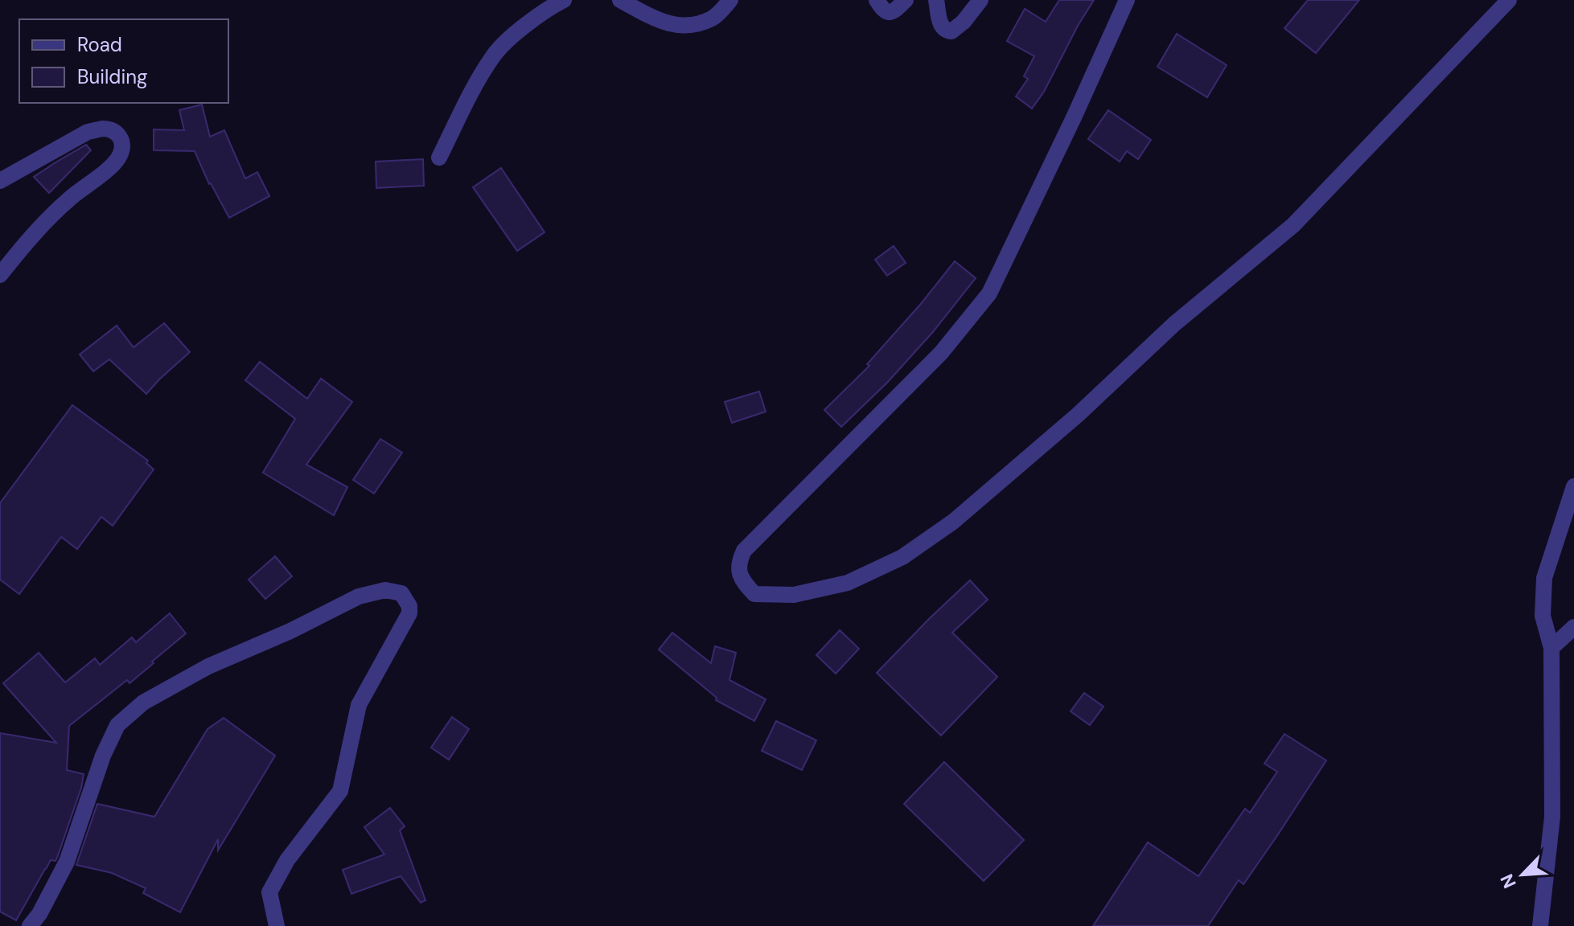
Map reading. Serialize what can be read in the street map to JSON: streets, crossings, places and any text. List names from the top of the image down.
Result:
{
  "legend": ["Road", "Building"],
  "north": "bottom left"
}
